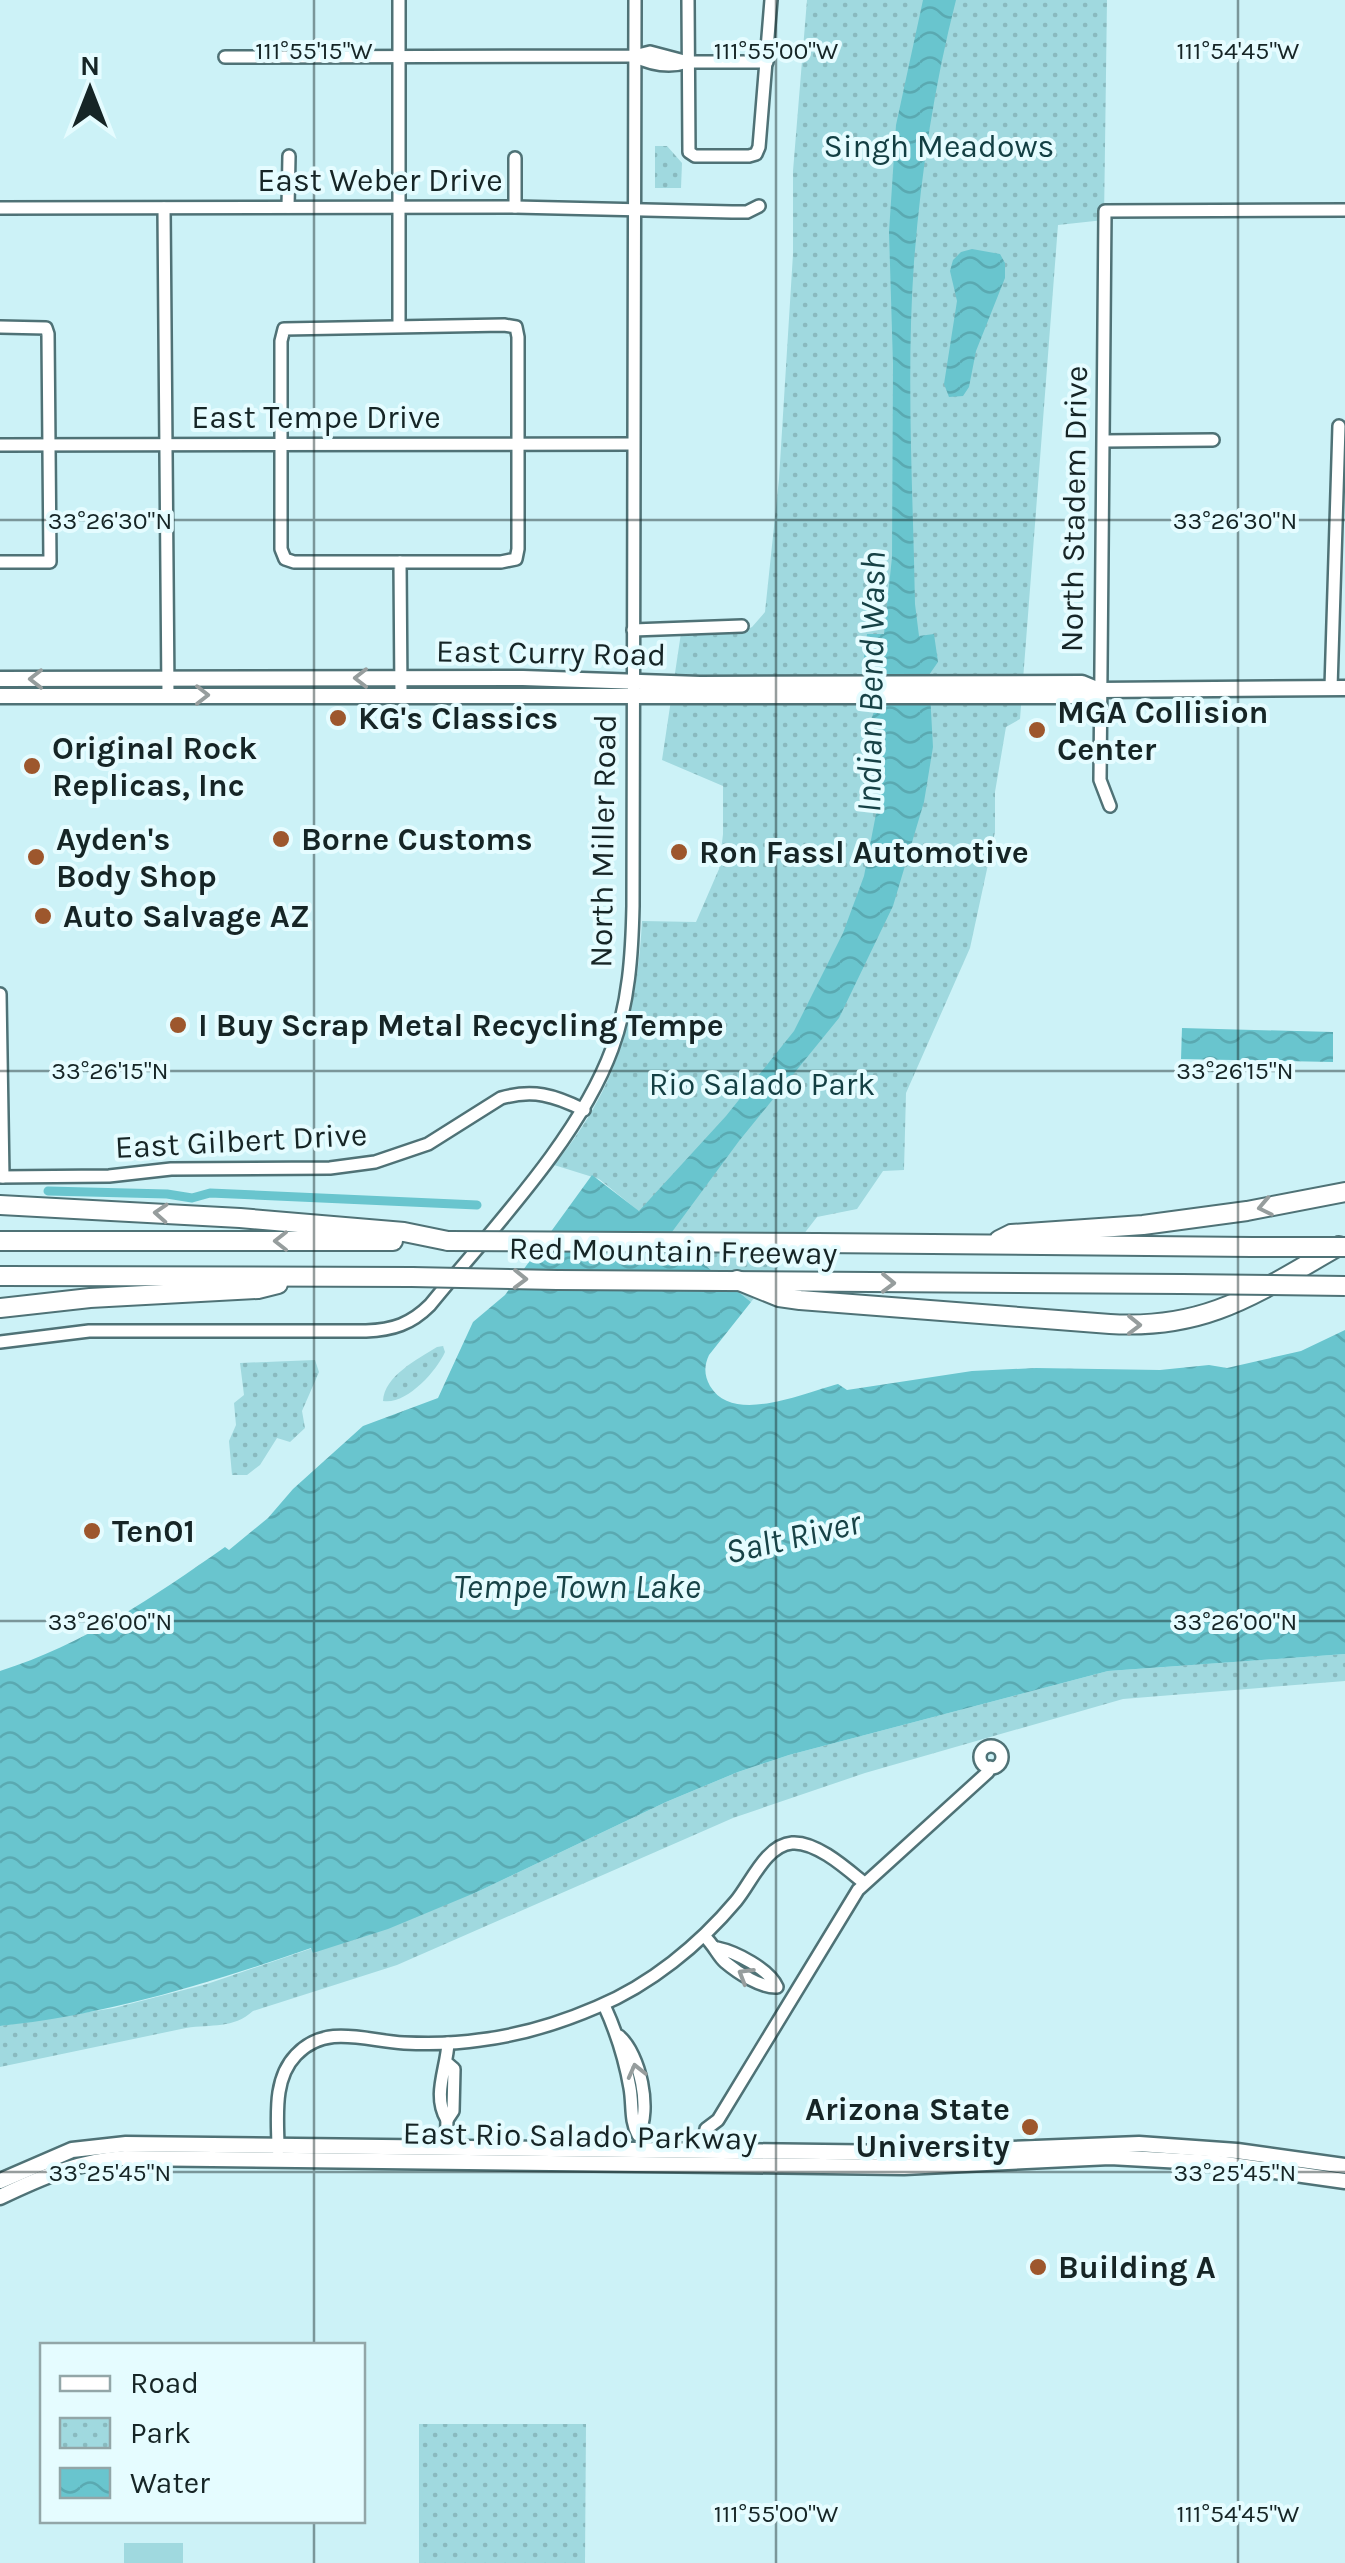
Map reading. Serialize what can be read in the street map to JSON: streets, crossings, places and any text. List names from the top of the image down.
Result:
{
  "streets": {
    "highway": ["Red Mountain Freeway"],
    "main road": ["East Curry Road", "East Rio Salado Parkway"],
    "street": [
      "East Weber Drive",
      "East Tempe Drive",
      "North Stadem Drive",
      "North Miller Road",
      "East Gilbert Drive"
    ]
  },
  "crossings": [
    ["East Weber Drive", "North Miller Road"],
    ["East Tempe Drive", "North Miller Road"],
    ["North Stadem Drive", "East Curry Road"],
    ["East Curry Road", "North Miller Road"],
    ["North Miller Road", "East Gilbert Drive"]
  ],
  "water": ["Indian Bend Wash", "Salt River", "Tempe Town Lake"],
  "parks": ["Singh Meadows", "Rio Salado Park"],
  "places": [
    "KG's Classics",
    "MGA Collision Center",
    "Original Rock Replicas, Inc",
    "Borne Customs",
    "Ron Fassl Automotive",
    "Ayden's Body Shop",
    "Auto Salvage AZ",
    "I Buy Scrap Metal Recycling Tempe",
    "Ten01",
    "Arizona State University",
    "Building A"
  ],
  "legend": ["Road", "Park", "Water"],
  "north": "top",
  "coordinates": [
    "111°55'15\"W",
    "111°55'00\"W",
    "111°54'45\"W",
    "33°26'30\"N",
    "33°26'15\"N",
    "33°26'00\"N",
    "33°25'45\"N"
  ]
}
